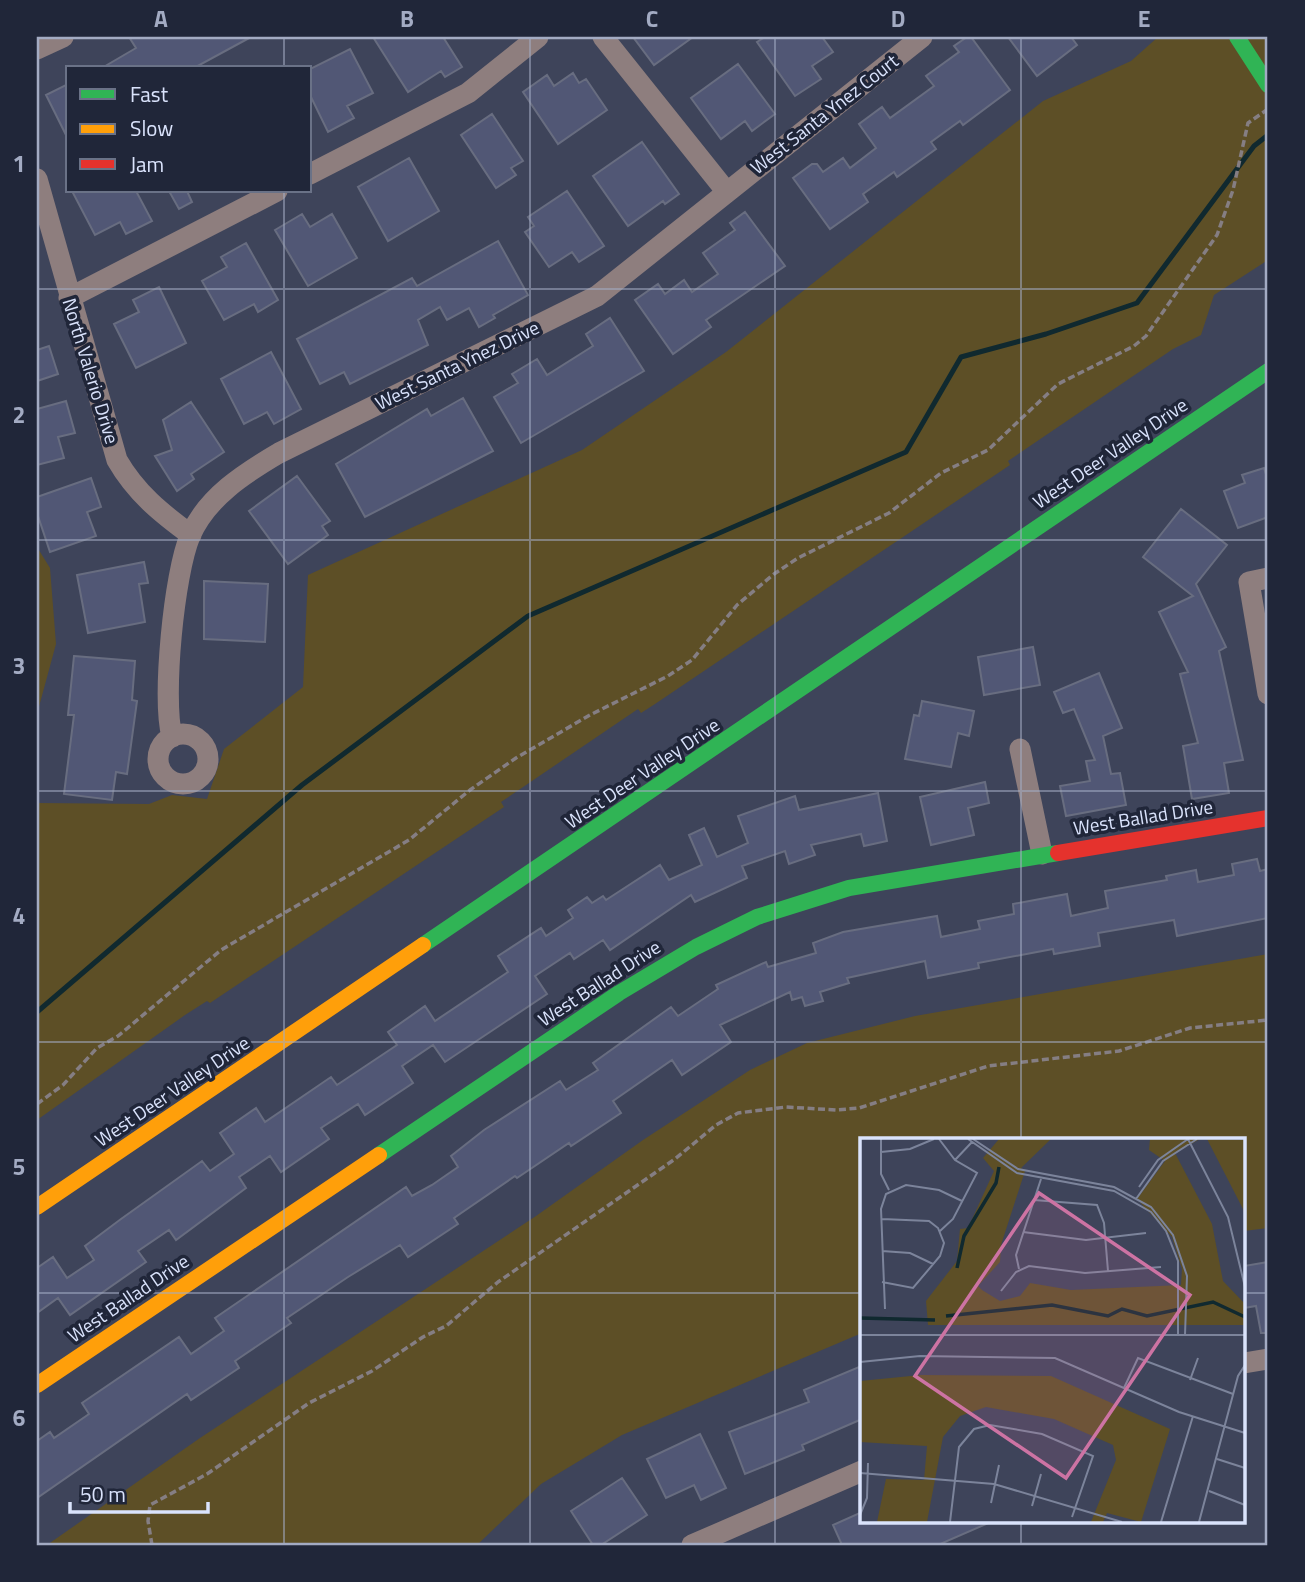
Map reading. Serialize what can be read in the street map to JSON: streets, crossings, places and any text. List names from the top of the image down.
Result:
{
  "streets": {
    "street": [
      "West Santa Ynez Court",
      "West Santa Ynez Drive",
      "North Valerio Drive",
      "West Deer Valley Drive",
      "West Ballad Drive"
    ]
  },
  "crossings": [
    ["West Santa Ynez Court", "West Santa Ynez Drive"],
    ["West Santa Ynez Drive", "North Valerio Drive"]
  ],
  "legend": ["Fast", "Slow", "Jam"],
  "scale_bar": "50 m",
  "grid": {
    "columns": [
      "A",
      "B",
      "C",
      "D",
      "E"
    ],
    "rows": [
      "1",
      "2",
      "3",
      "4",
      "5",
      "6"
    ]
  }
}
